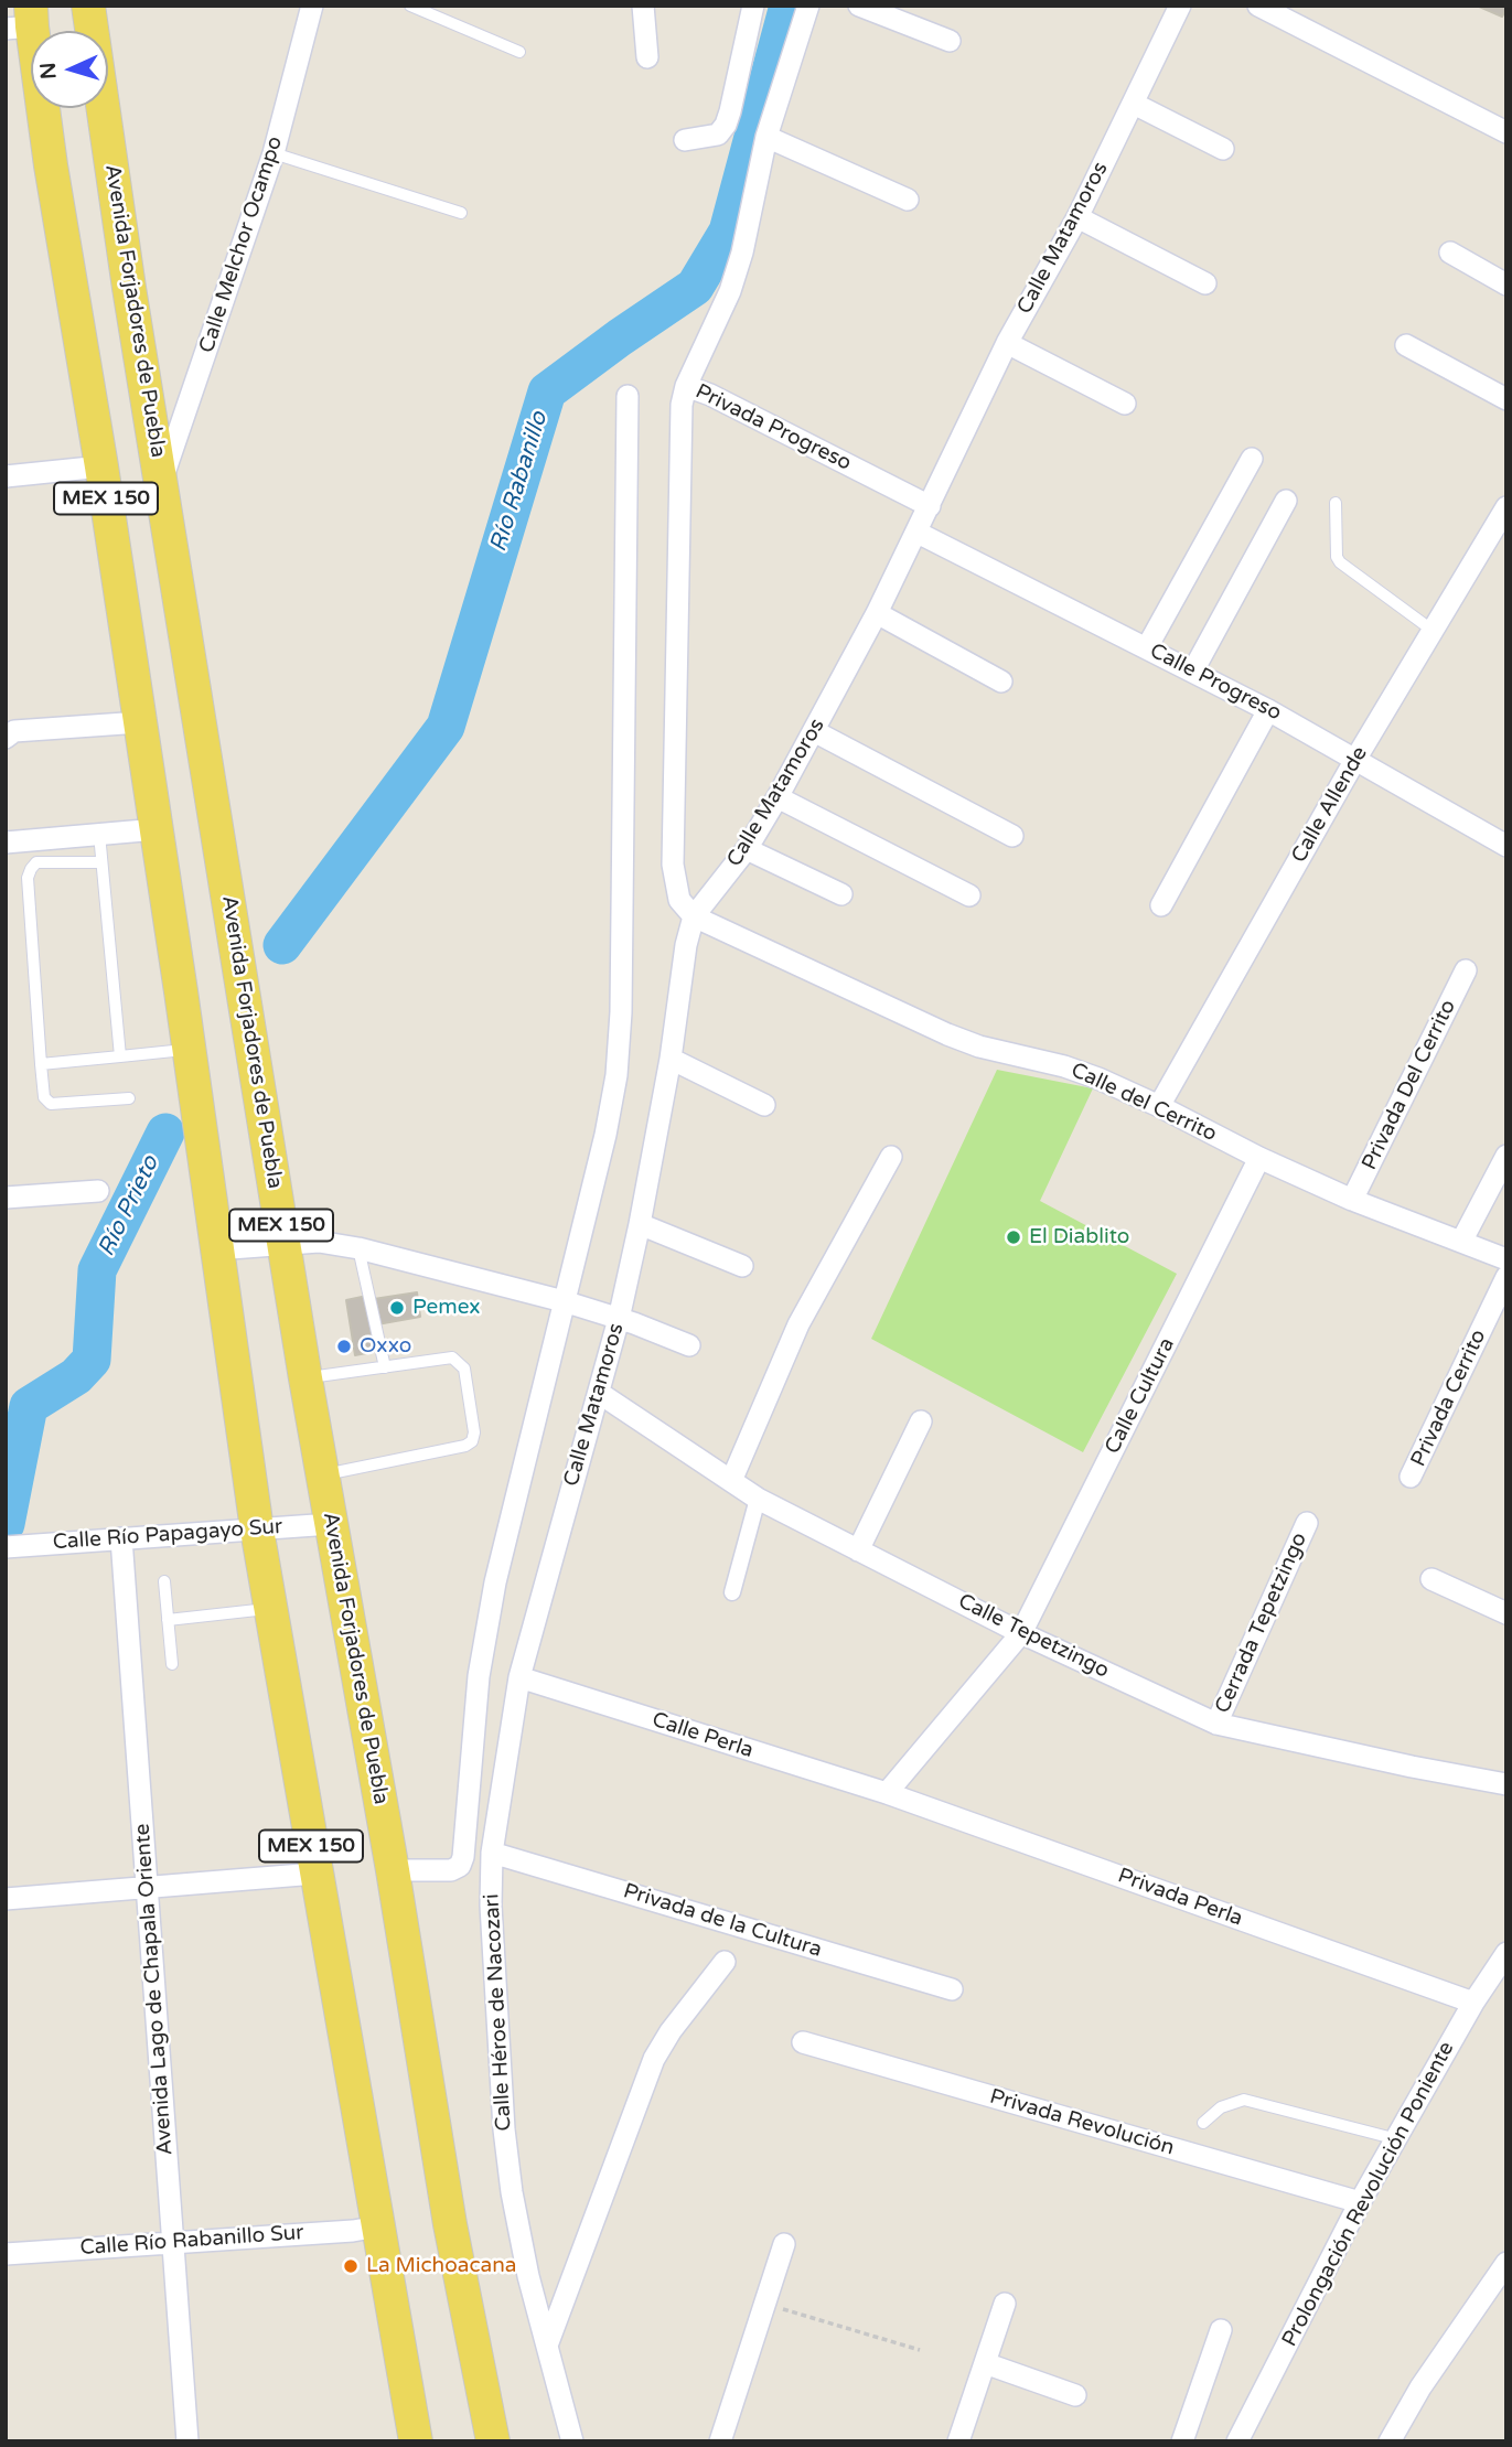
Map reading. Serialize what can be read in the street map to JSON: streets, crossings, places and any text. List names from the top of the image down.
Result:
{
  "streets": {
    "main road": ["Avenida Forjadores de Puebla", "MEX 150"],
    "street": [
      "Calle Matamoros",
      "Calle Melchor Ocampo",
      "Privada Progreso",
      "Calle Progreso",
      "Calle Allende",
      "Privada Del Cerrito",
      "Calle del Cerrito",
      "Calle Cultura",
      "Privada Cerrito",
      "Calle Río Papagayo Sur",
      "Cerrada Tepetzingo",
      "Calle Tepetzingo",
      "Calle Perla",
      "Privada Perla",
      "Privada de la Cultura",
      "Avenida Lago de Chapala Oriente",
      "Calle Héroe de Nacozari",
      "Privada Revolución",
      "Prolongación Revolución Poniente",
      "Calle Río Rabanillo Sur"
    ]
  },
  "crossings": [
    ["Calle Matamoros", "Privada Progreso"],
    ["Calle Matamoros", "Calle Progreso"],
    ["Calle Matamoros", "Calle del Cerrito"],
    ["Calle Matamoros", "Calle Tepetzingo"],
    ["Calle Matamoros", "Calle Perla"],
    ["Calle Matamoros", "Calle Héroe de Nacozari"],
    ["Calle Melchor Ocampo", "Avenida Forjadores de Puebla"],
    ["Avenida Forjadores de Puebla", "Calle Río Papagayo Sur"],
    ["MEX 150", "Calle Río Papagayo Sur"],
    ["MEX 150", "Calle Río Rabanillo Sur"],
    ["Calle Progreso", "Calle Allende"],
    ["Calle Allende", "Calle del Cerrito"],
    ["Privada Del Cerrito", "Calle del Cerrito"],
    ["Calle del Cerrito", "Calle Cultura"],
    ["Calle Cultura", "Calle Tepetzingo"],
    ["Calle Cultura", "Calle Perla"],
    ["Calle Cultura", "Privada Perla"],
    ["Calle Río Papagayo Sur", "Avenida Lago de Chapala Oriente"],
    ["Cerrada Tepetzingo", "Calle Tepetzingo"],
    ["Calle Perla", "Privada Perla"],
    ["Calle Perla", "Calle Héroe de Nacozari"],
    ["Privada Perla", "Prolongación Revolución Poniente"],
    ["Privada de la Cultura", "Calle Héroe de Nacozari"],
    ["Avenida Lago de Chapala Oriente", "Calle Río Rabanillo Sur"],
    ["Privada Revolución", "Prolongación Revolución Poniente"]
  ],
  "water": ["Río Rabanillo", "Río Prieto"],
  "places": [
    "El Diablito",
    "Pemex",
    "Oxxo",
    "La Michoacana"
  ],
  "north": "left"
}
